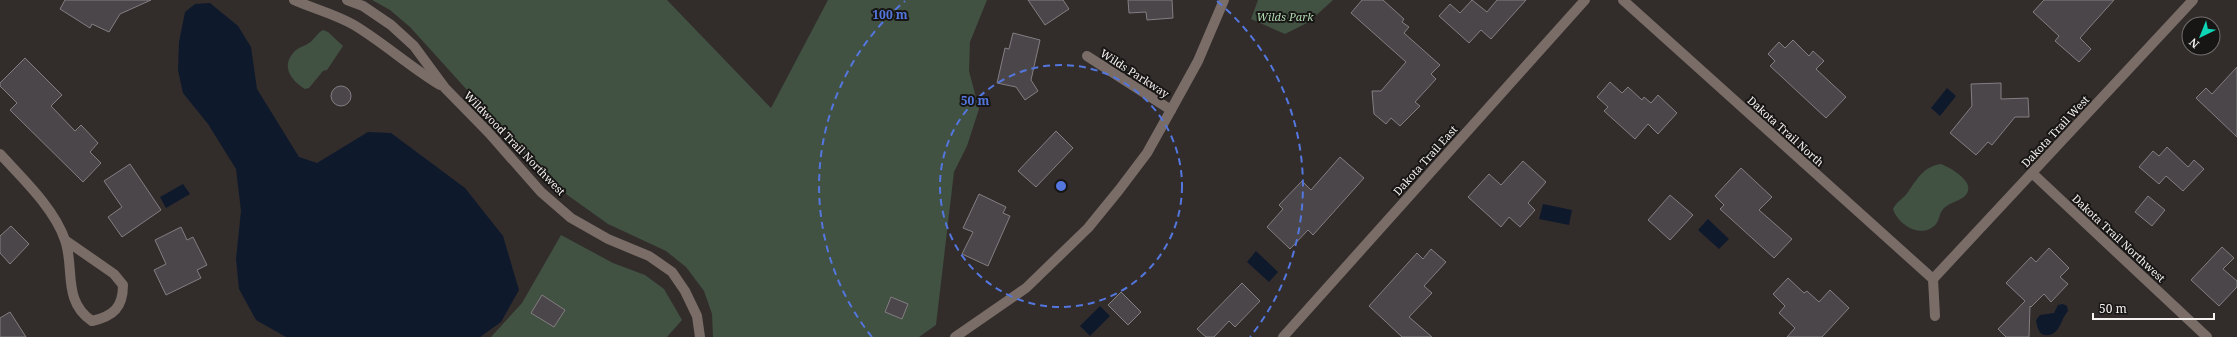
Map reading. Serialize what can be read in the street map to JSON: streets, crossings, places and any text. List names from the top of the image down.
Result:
{
  "streets": {
    "street": [
      "Wilds Parkway",
      "Dakota Trail North",
      "Dakota Trail West",
      "Wildwood Trail Northwest",
      "Dakota Trail East",
      "Dakota Trail Northwest"
    ]
  },
  "crossings": [
    ["Dakota Trail North", "Dakota Trail West"],
    ["Dakota Trail West", "Dakota Trail Northwest"]
  ],
  "parks": ["Wilds Park"],
  "scale_bar": "50 m",
  "north": "bottom left",
  "rings": ["100 m", "50 m"]
}
